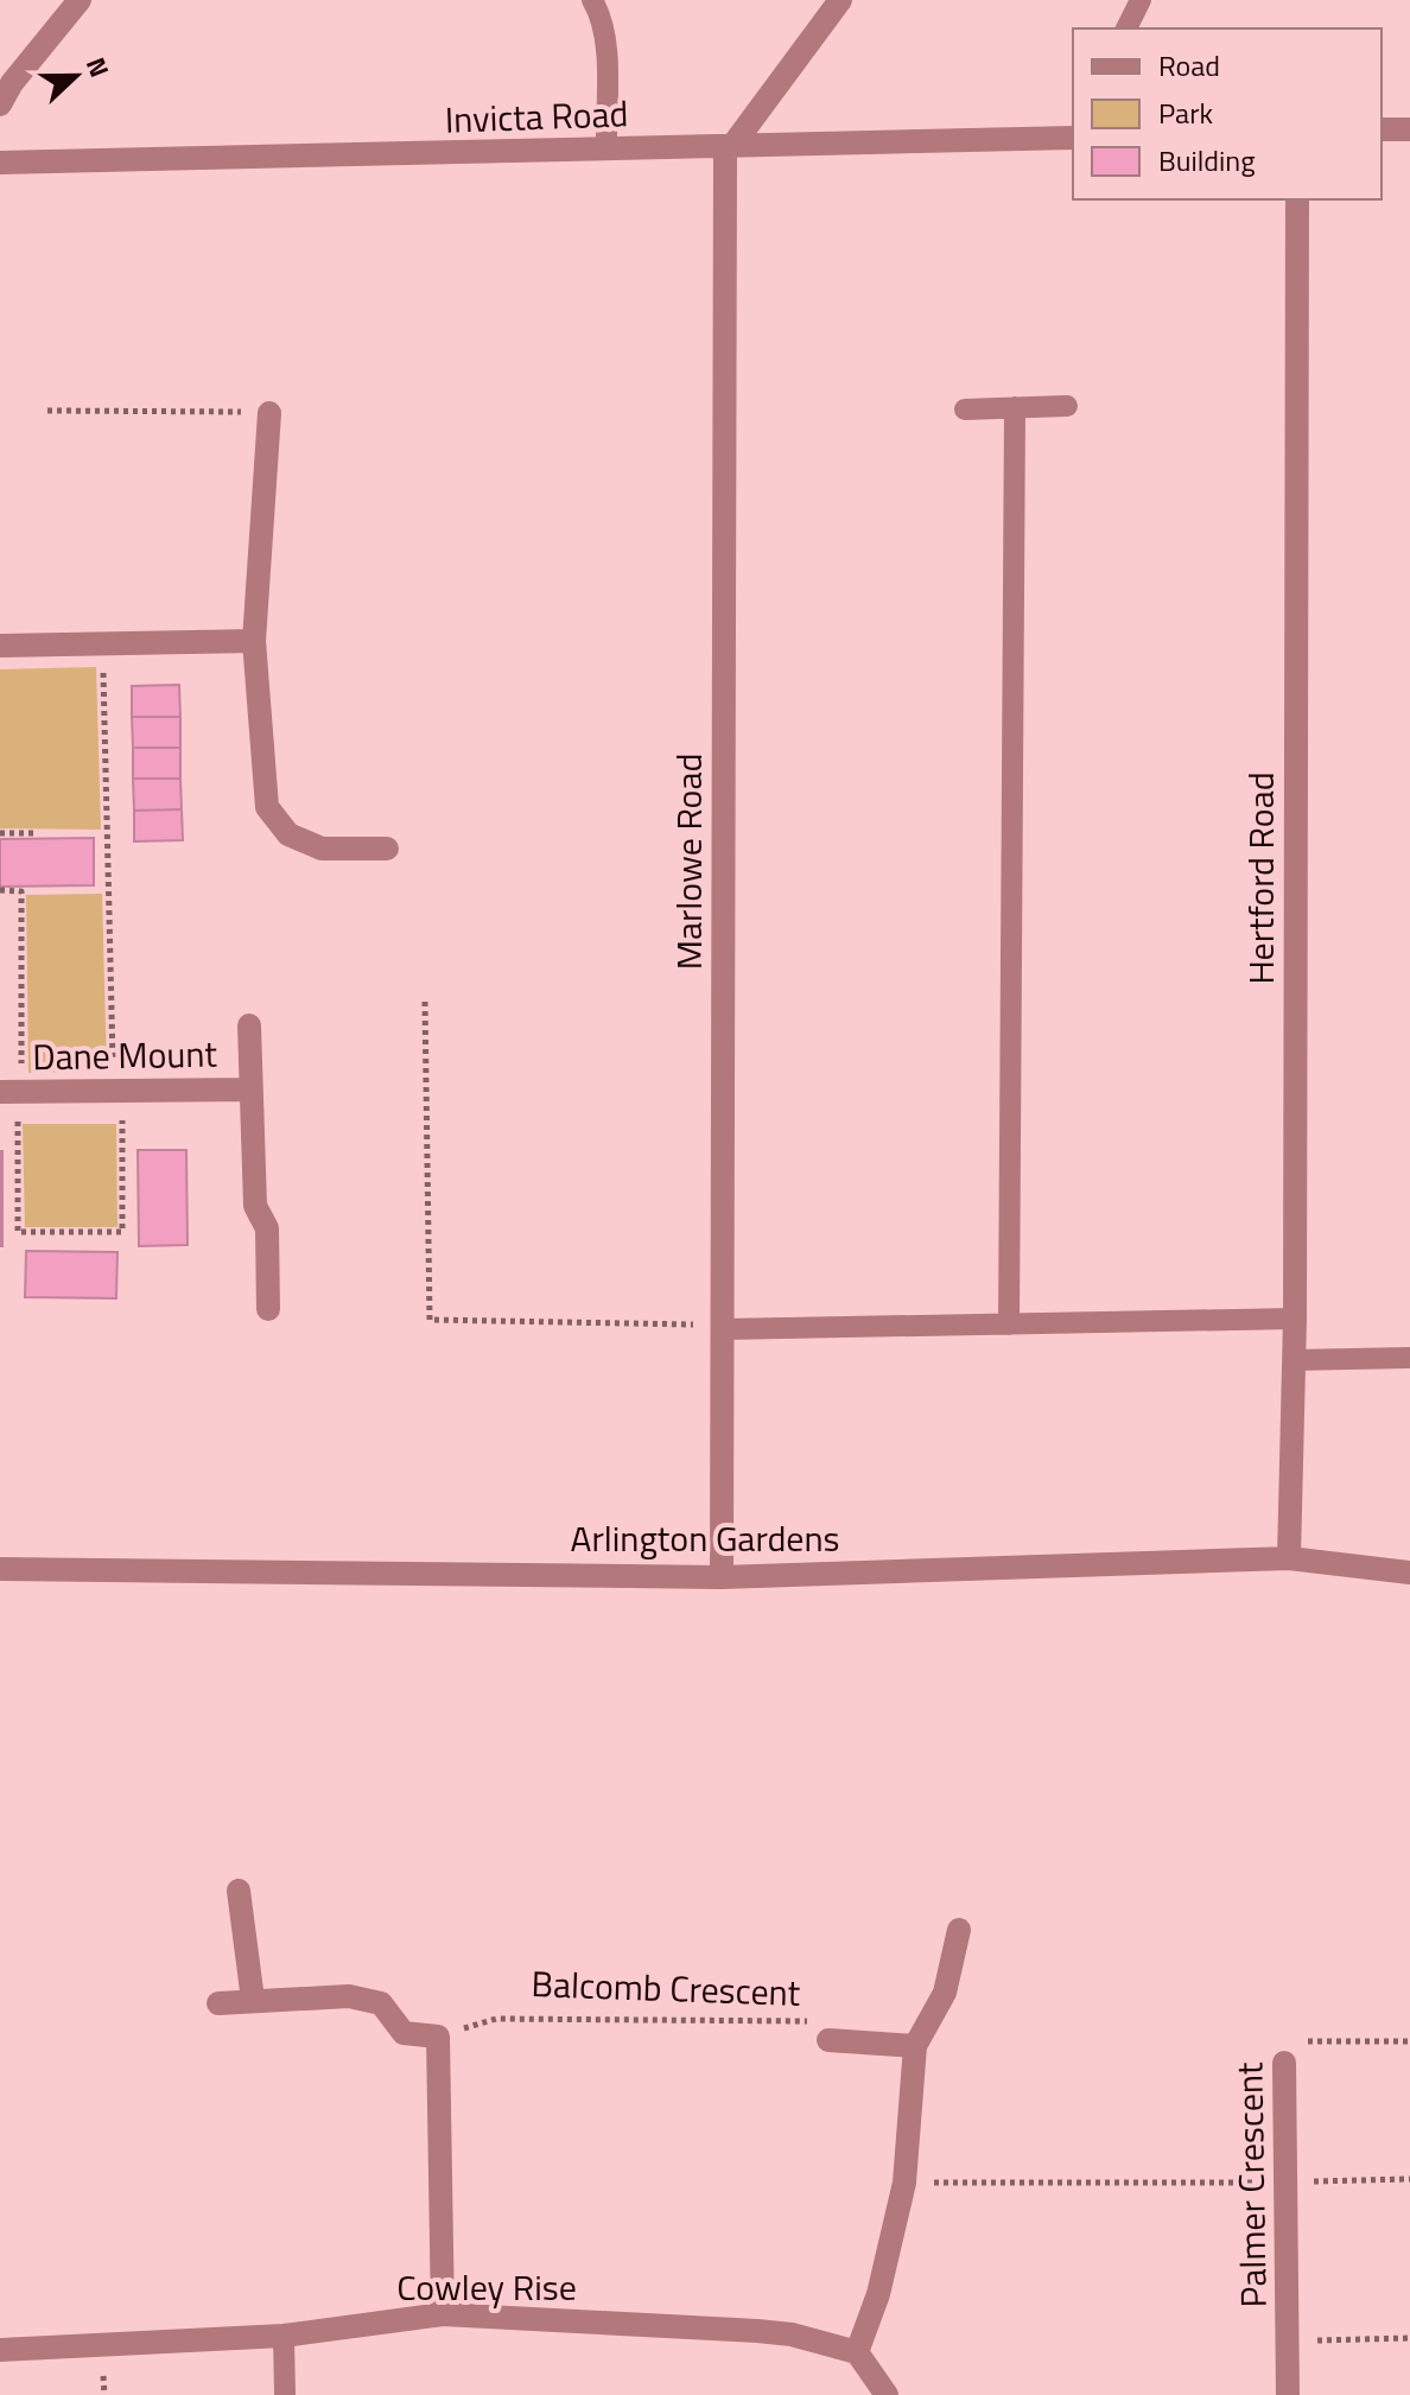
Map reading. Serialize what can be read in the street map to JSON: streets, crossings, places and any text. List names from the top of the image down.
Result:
{
  "streets": {
    "street": [
      "Invicta Road",
      "Marlowe Road",
      "Hertford Road",
      "Dane Mount",
      "Arlington Gardens",
      "Balcomb Crescent",
      "Palmer Crescent",
      "Cowley Rise"
    ]
  },
  "crossings": [
    ["Invicta Road", "Marlowe Road"],
    ["Marlowe Road", "Arlington Gardens"],
    ["Hertford Road", "Arlington Gardens"]
  ],
  "legend": ["Road", "Park", "Building"],
  "north": "right"
}
